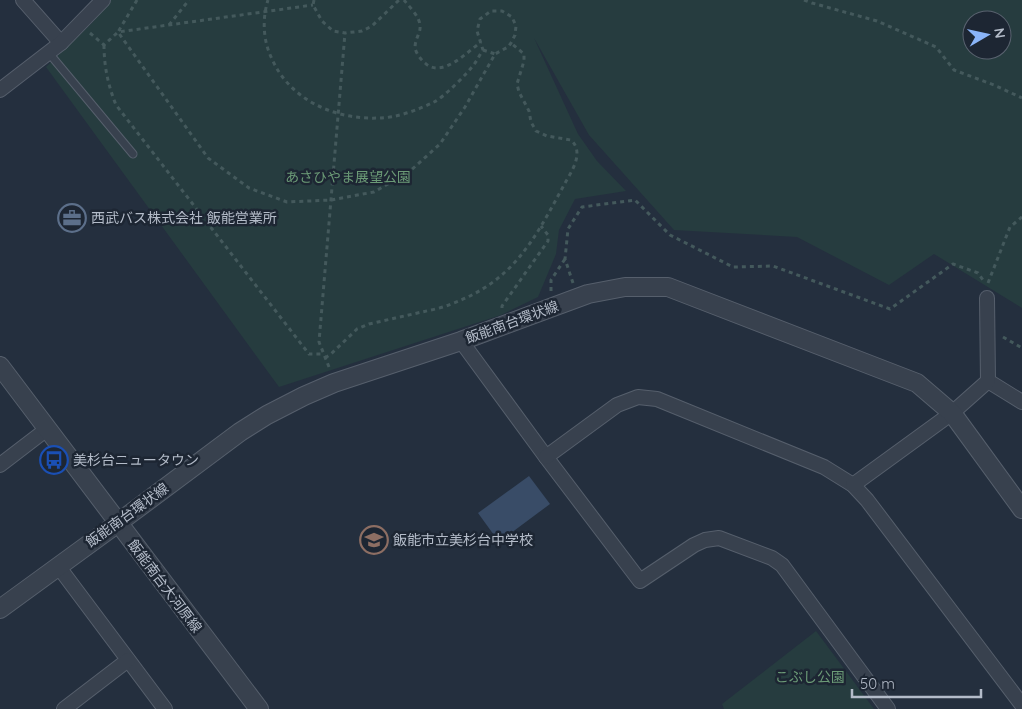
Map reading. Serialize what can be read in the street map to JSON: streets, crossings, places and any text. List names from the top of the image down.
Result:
{
  "streets": {
    "street": ["飯能南台環状線", "飯能南台大河原線"]
  },
  "crossings": [
    ["飯能南台環状線", "飯能南台大河原線"]
  ],
  "parks": ["あさひやま展望公園", "こぶし公園"],
  "places": {
    "office": ["西武バス株式会社 飯能営業所"],
    "bus stop": ["美杉台ニュータウン"],
    "school or university": ["飯能市立美杉台中学校"]
  },
  "scale_bar": "50 m",
  "north": "right"
}
